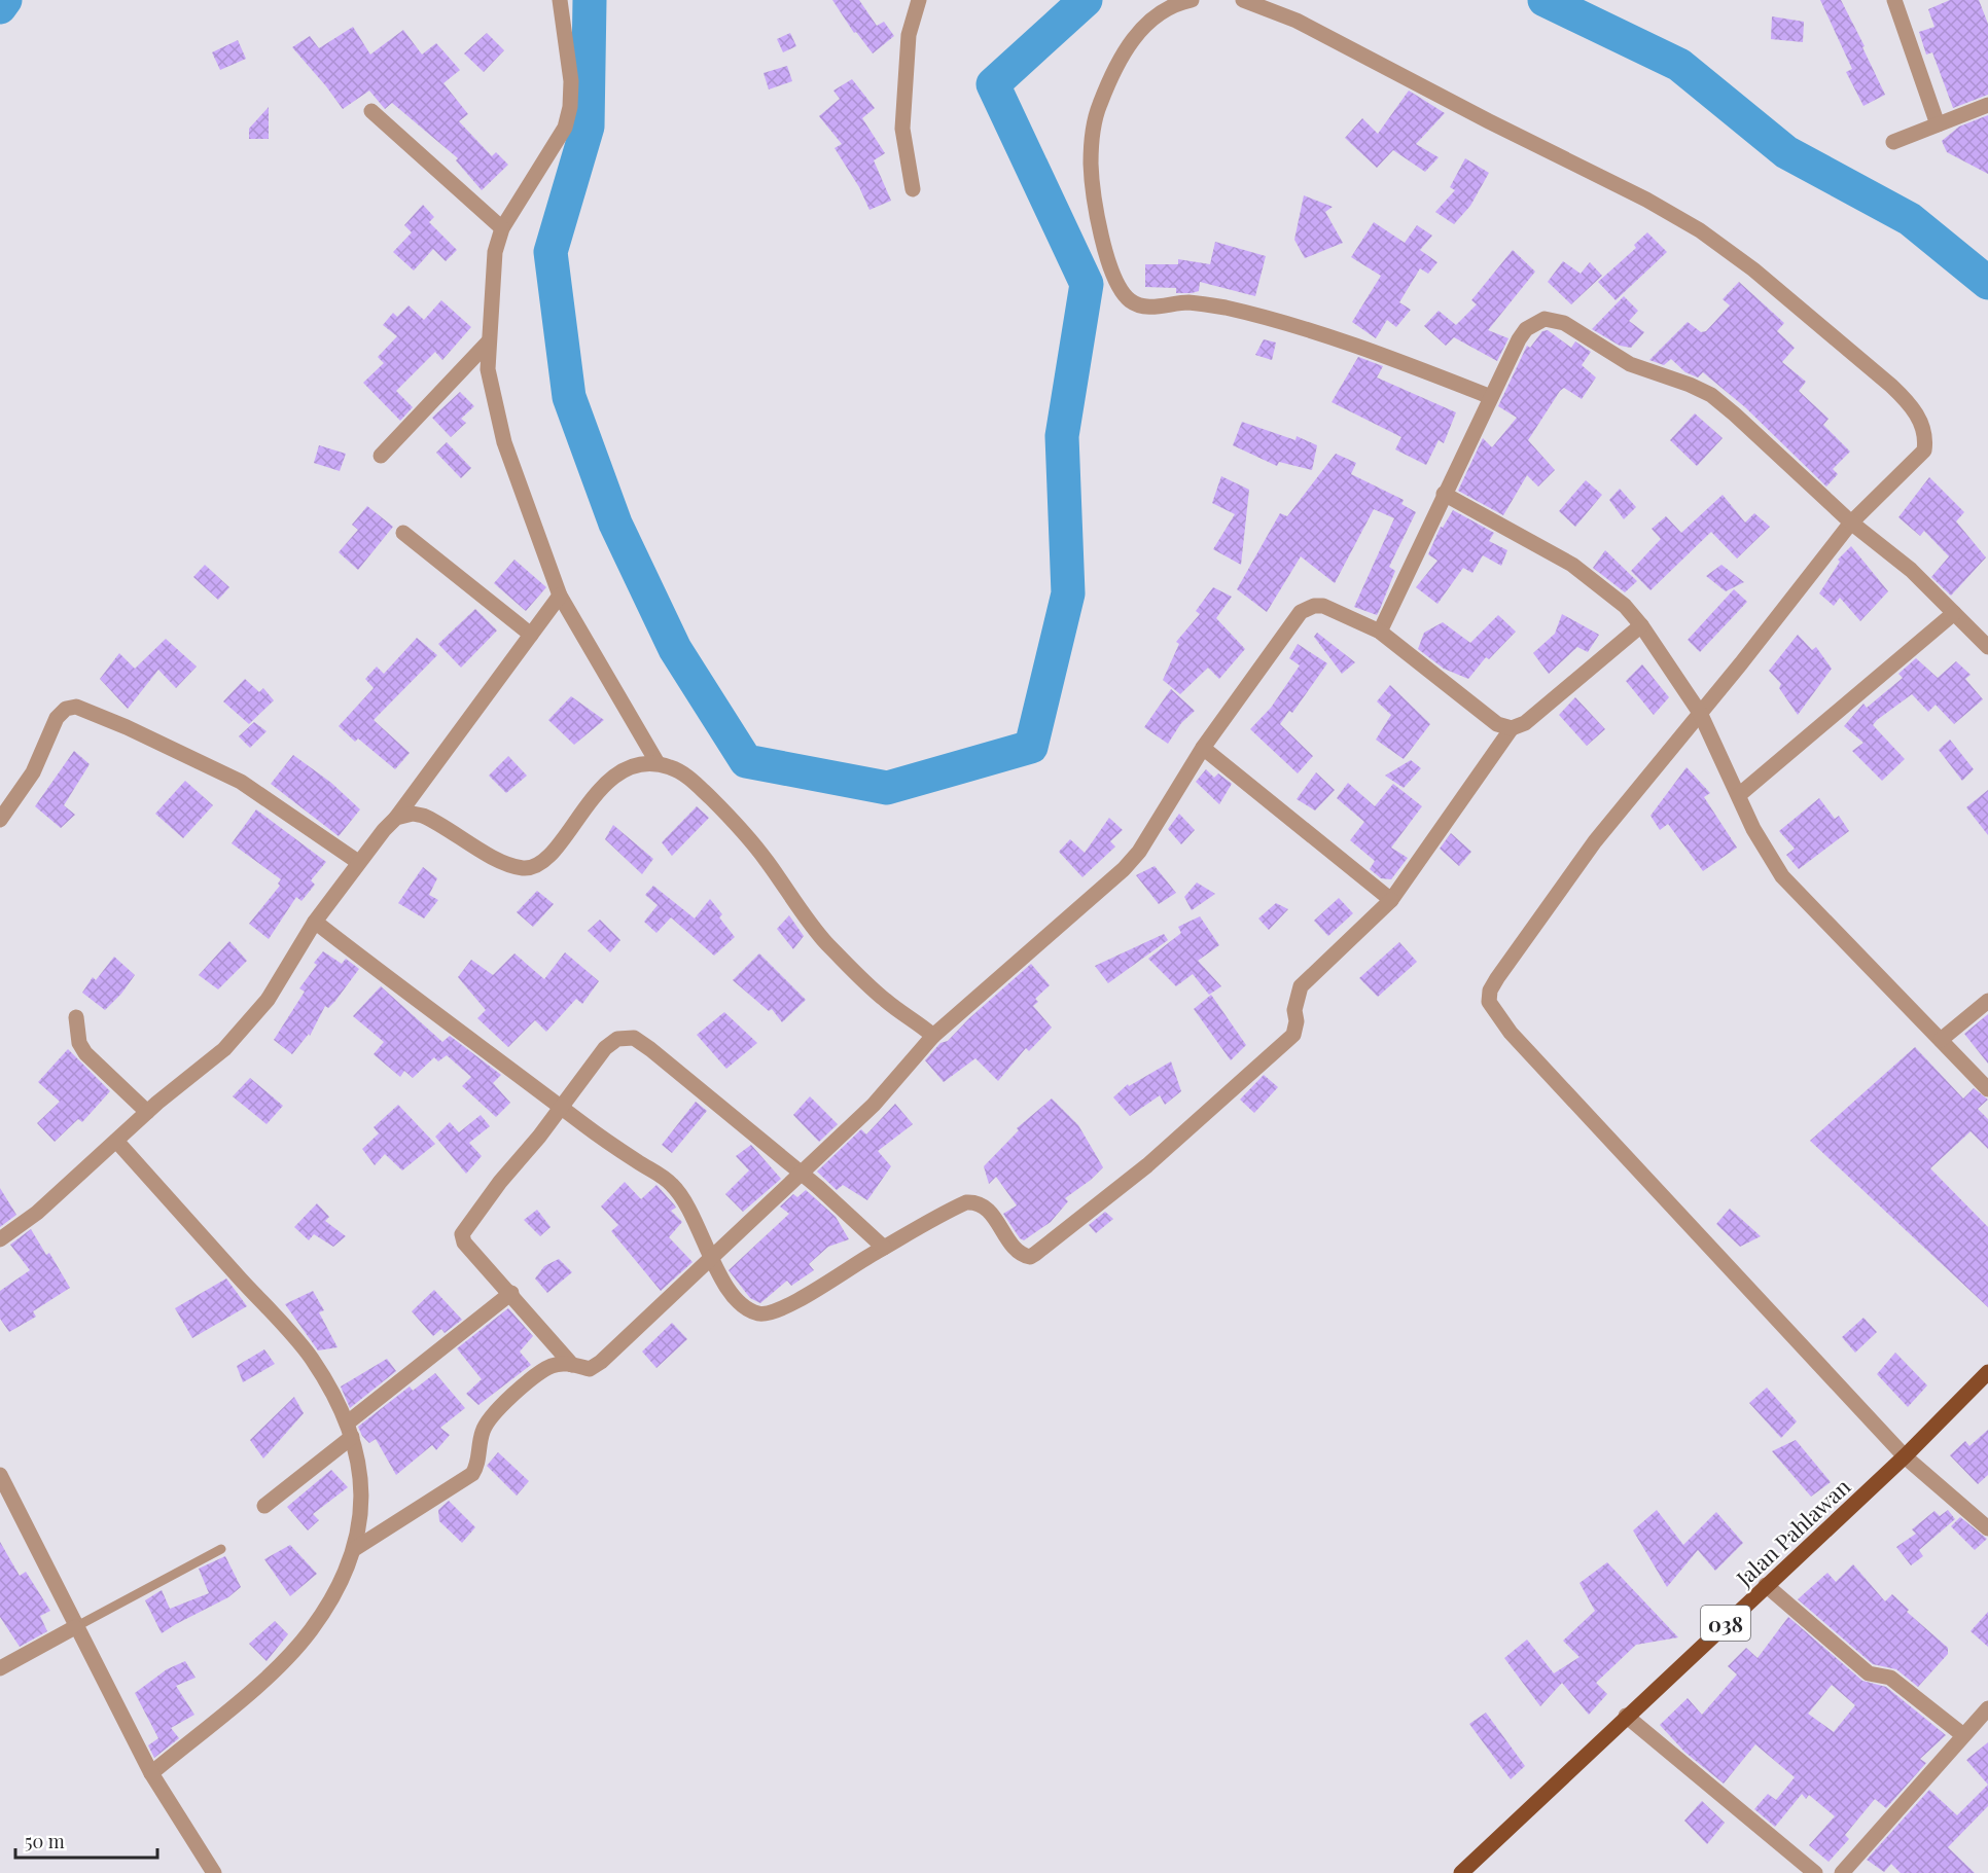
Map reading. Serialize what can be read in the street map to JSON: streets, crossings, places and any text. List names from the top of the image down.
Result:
{
  "streets": {
    "main road": ["Jalan Pahlawan", "038"]
  },
  "scale_bar": "50 m"
}
